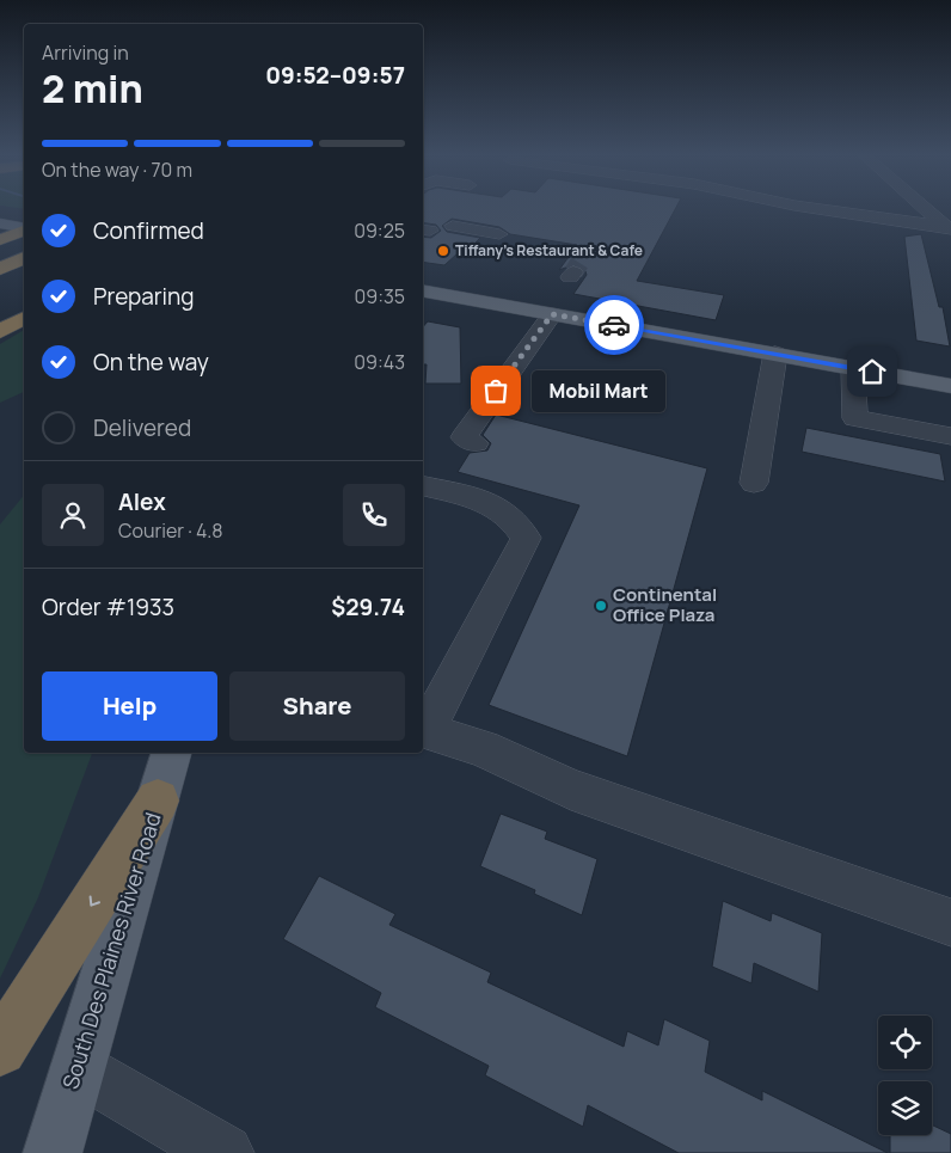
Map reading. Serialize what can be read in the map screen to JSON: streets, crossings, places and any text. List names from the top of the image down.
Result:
{
  "streets": {
    "main road": ["South Des Plaines River Road"]
  },
  "places": ["Tiffany's Restaurant & Cafe", "Mobil Mart", "Continental Office Plaza"],
  "page": {
    "heading": ["2 min", "Arriving in", "09:52–09:57"],
    "panel": [
      "Alex",
      "Courier · 4.8",
      "Order #1933",
      "$29.74"
    ],
    "bar": "On the way · 70 m",
    "list": [
      ["Confirmed", "09:25"],
      ["Preparing", "09:35"],
      ["On the way", "09:43"],
      "Delivered"
    ],
    "bubble": "Mobil Mart",
    "buttons": ["Help", "Share"]
  }
}
